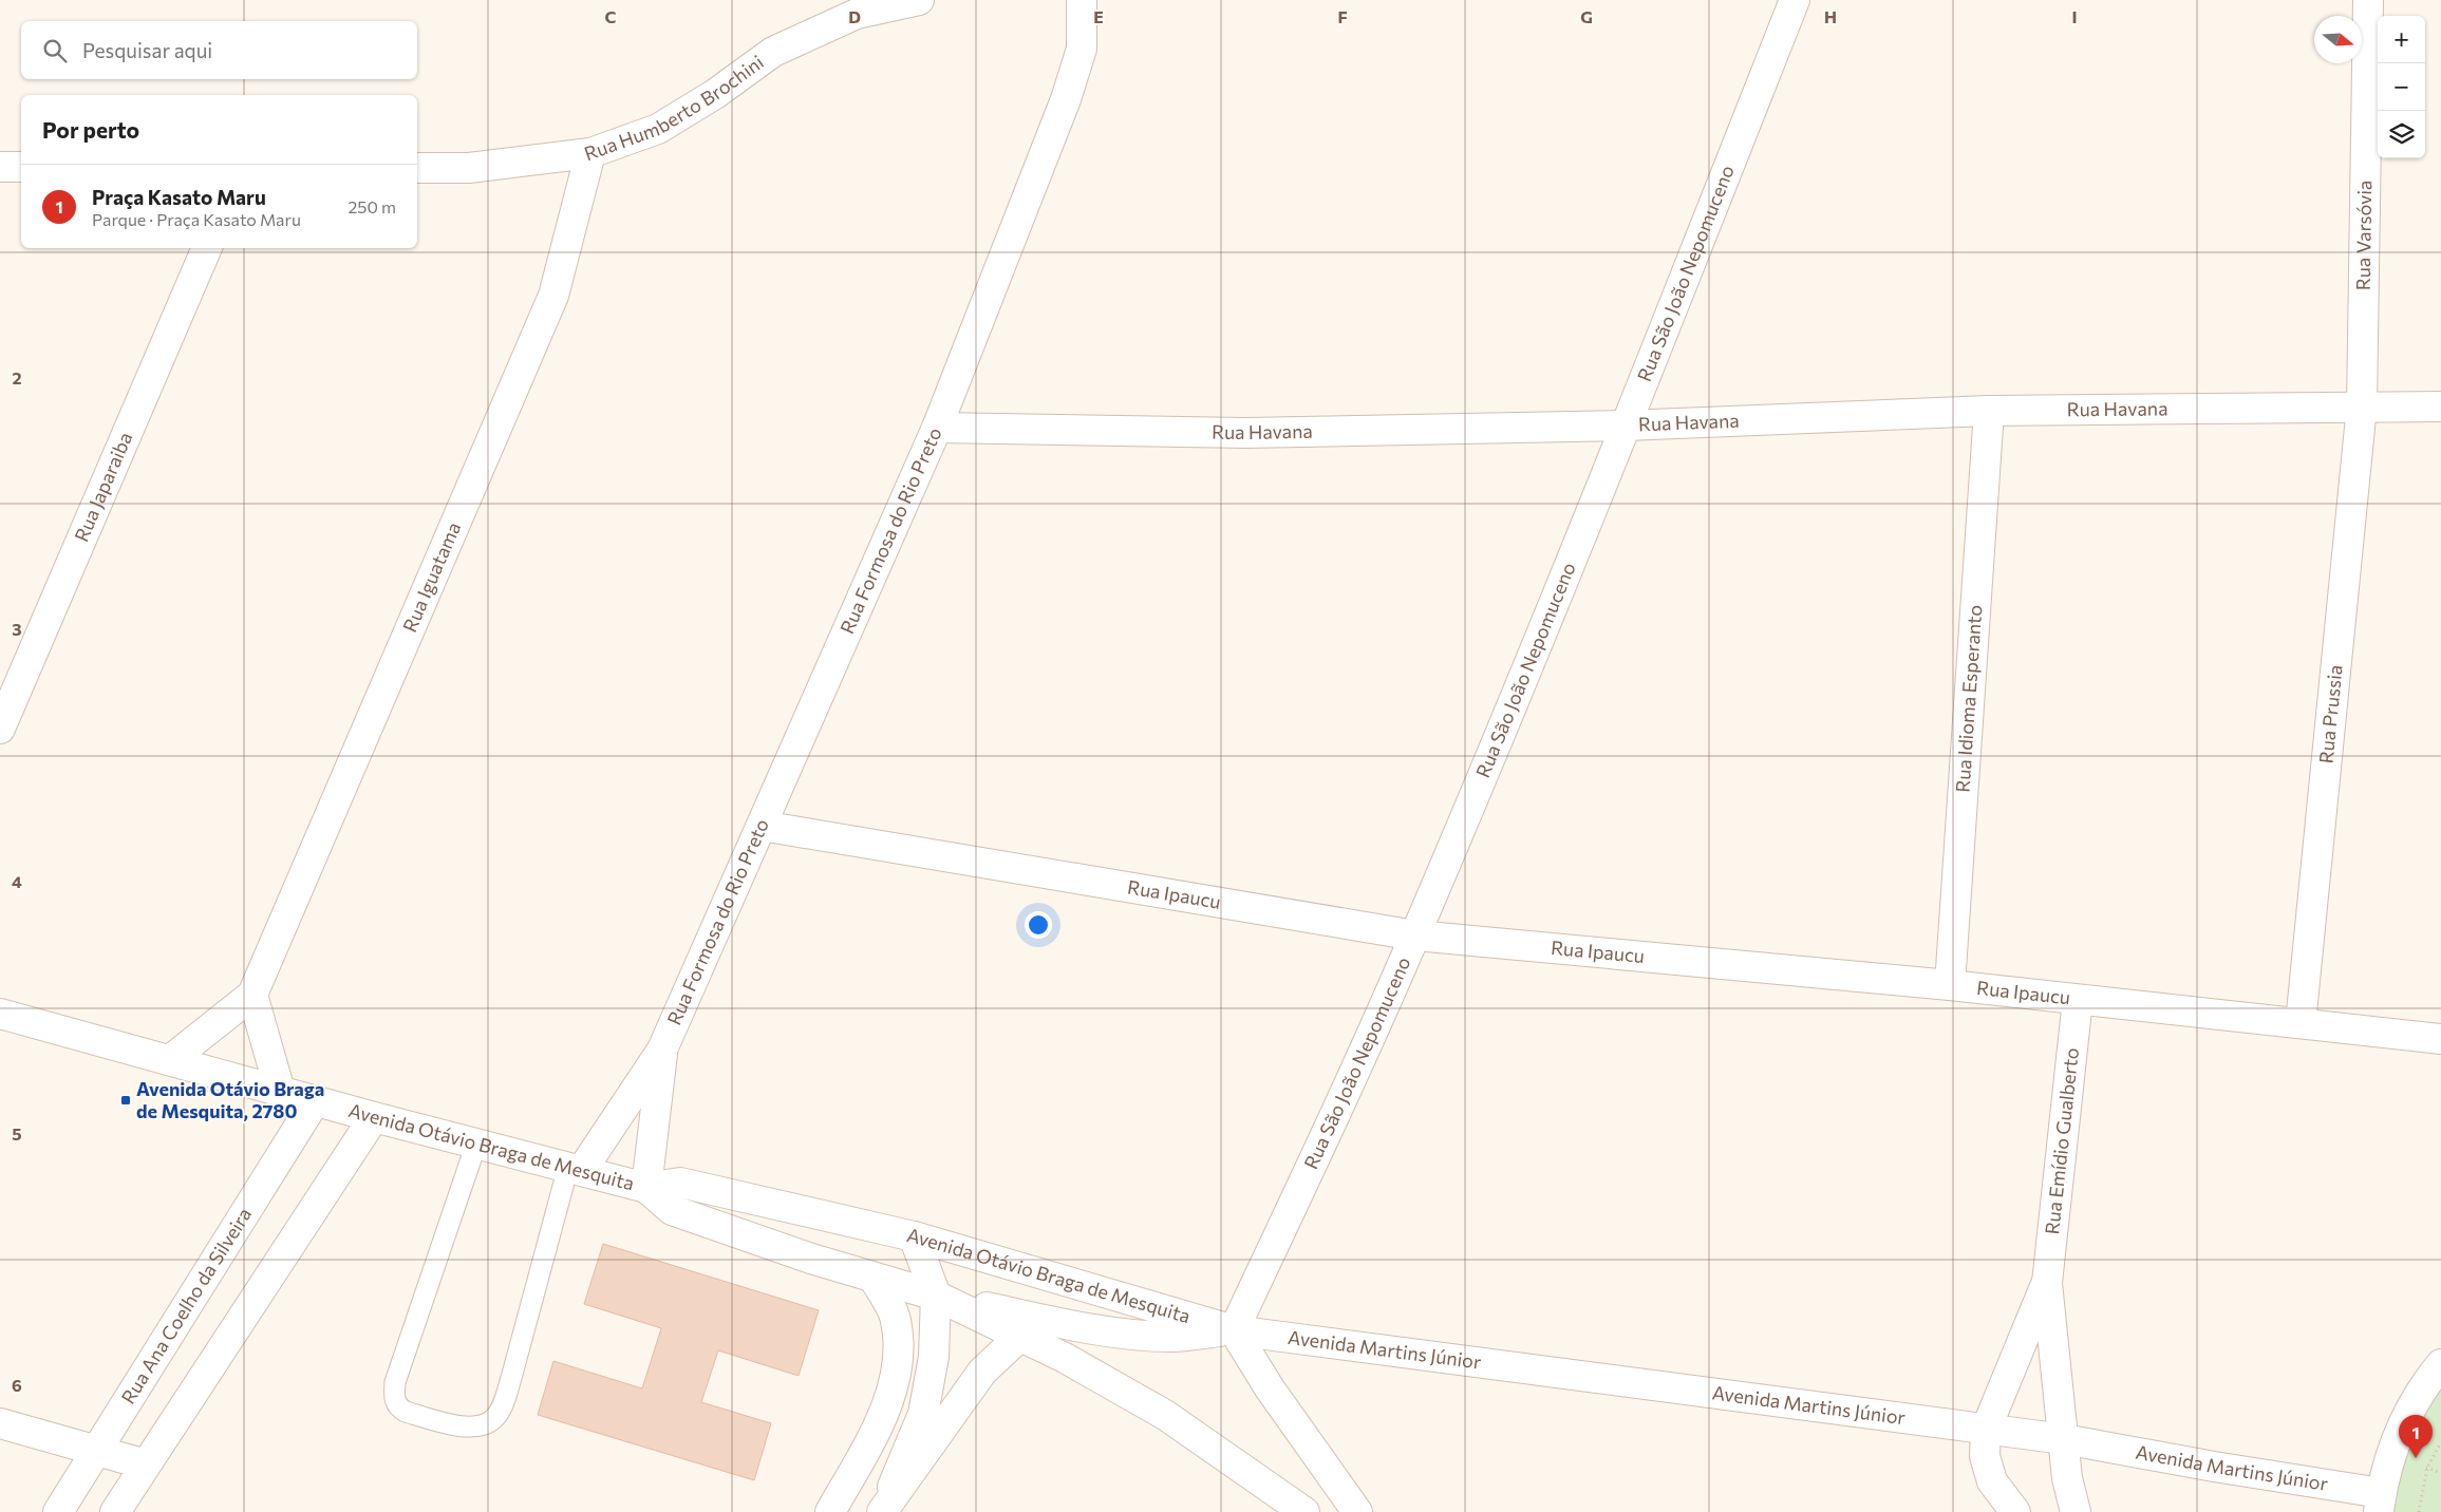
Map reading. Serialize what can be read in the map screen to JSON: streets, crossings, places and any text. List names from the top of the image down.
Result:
{
  "streets": {
    "street": [
      "Rua Humberto Brochini",
      "Rua Varsóvia",
      "Rua São João Nepomuceno",
      "Rua Havana",
      "Rua Japaraiba",
      "Rua Formosa do Rio Preto",
      "Rua Iguatama",
      "Rua Idioma Esperanto",
      "Rua Prussia",
      "Rua Ipaucu",
      "Rua Emídio Gualberto",
      "Avenida Otávio Braga de Mesquita",
      "Rua Ana Coelho da Silveira",
      "Avenida Martins Júnior"
    ]
  },
  "crossings": [
    ["Rua Humberto Brochini", "Rua Iguatama"],
    ["Rua Varsóvia", "Rua Havana"],
    ["Rua Varsóvia", "Rua Prussia"],
    ["Rua São João Nepomuceno", "Rua Havana"],
    ["Rua São João Nepomuceno", "Rua Ipaucu"],
    ["Rua São João Nepomuceno", "Avenida Otávio Braga de Mesquita"],
    ["Rua São João Nepomuceno", "Avenida Martins Júnior"],
    ["Rua Havana", "Rua Formosa do Rio Preto"],
    ["Rua Havana", "Rua Idioma Esperanto"],
    ["Rua Havana", "Rua Prussia"],
    ["Rua Formosa do Rio Preto", "Rua Ipaucu"],
    ["Rua Formosa do Rio Preto", "Avenida Otávio Braga de Mesquita"],
    ["Rua Iguatama", "Avenida Otávio Braga de Mesquita"],
    ["Rua Idioma Esperanto", "Rua Ipaucu"],
    ["Rua Prussia", "Rua Ipaucu"],
    ["Rua Ipaucu", "Rua Emídio Gualberto"],
    ["Rua Emídio Gualberto", "Avenida Martins Júnior"],
    ["Avenida Otávio Braga de Mesquita", "Rua Ana Coelho da Silveira"],
    ["Avenida Otávio Braga de Mesquita", "Avenida Martins Júnior"]
  ],
  "places": {
    "transit": ["Avenida Otávio Braga de Mesquita, 2780"]
  },
  "north": "right",
  "page": {
    "map_buttons": ["+", "−"],
    "search": "Pesquisar aqui",
    "heading": "Por perto",
    "list": [
      {
        "mark": "1",
        "name": "Praça Kasato Maru",
        "note": "Parque · Praça Kasato Maru",
        "value": "250 m"
      }
    ],
    "pins": "1"
  },
  "grid": {
    "columns": [
      "C",
      "D",
      "E",
      "F",
      "G",
      "H",
      "I"
    ],
    "rows": [
      "2",
      "3",
      "4",
      "5",
      "6"
    ]
  }
}
